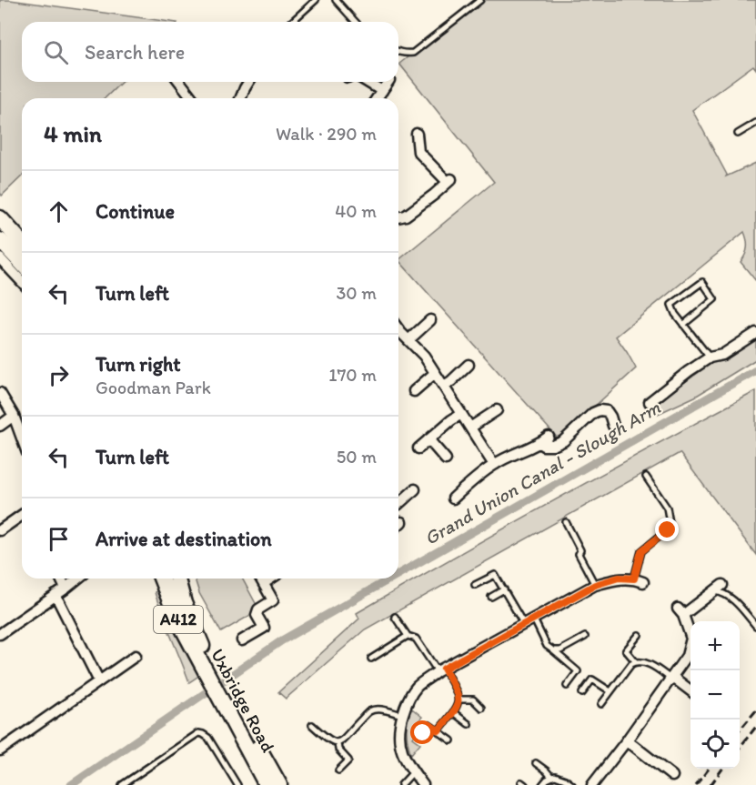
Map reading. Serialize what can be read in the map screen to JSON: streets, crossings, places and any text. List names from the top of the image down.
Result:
{
  "streets": {
    "main road": ["A412", "Uxbridge Road"]
  },
  "water": ["Grand Union Canal - Slough Arm"],
  "page": {
    "search": "Search here",
    "heading": ["4 min", "Walk · 290 m"],
    "list": [
      ["Continue", "40 m"],
      ["Turn left", "30 m"],
      ["Turn right", "Goodman Park", "170 m"],
      ["Turn left", "50 m"],
      "Arrive at destination"
    ],
    "map_buttons": ["+", "−"]
  }
}
